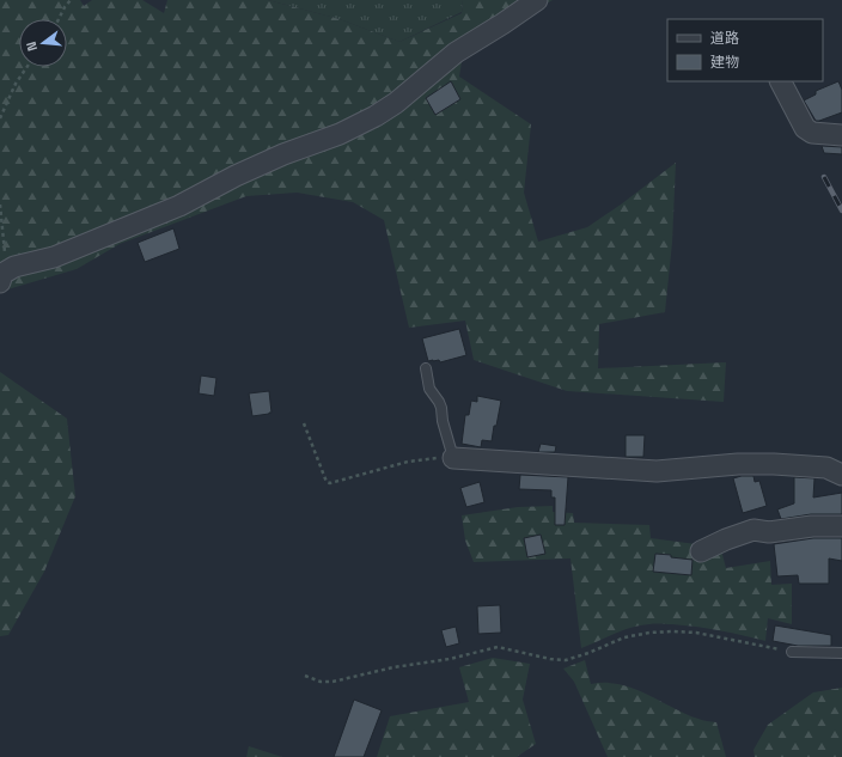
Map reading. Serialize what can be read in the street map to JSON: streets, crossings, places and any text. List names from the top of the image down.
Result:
{
  "legend": ["道路", "建物"],
  "north": "left"
}
